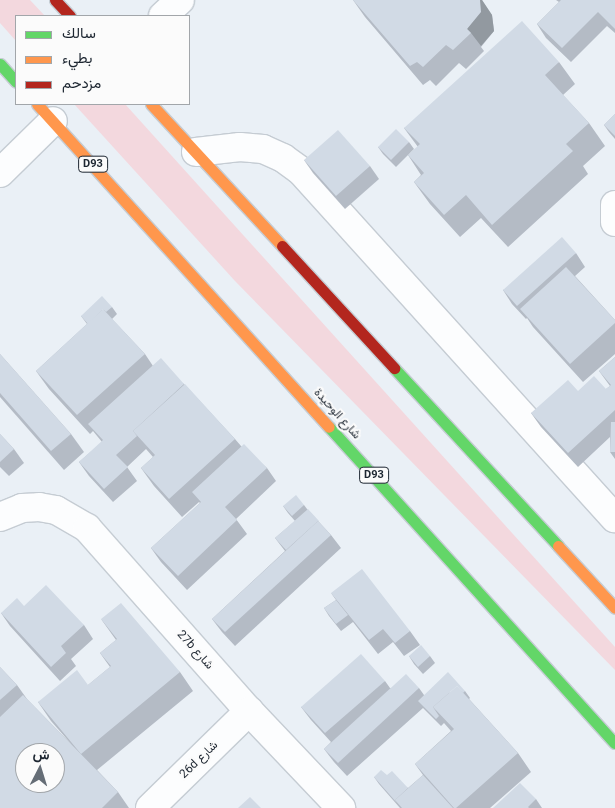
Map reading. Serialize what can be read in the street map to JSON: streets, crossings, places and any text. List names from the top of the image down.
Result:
{
  "streets": {
    "main road": ["D93", "شارع الوحيدة"],
    "street": ["27b شارع", "26d شارع"]
  },
  "crossings": [
    ["27b شارع", "26d شارع"]
  ],
  "legend": ["سالك", "بطيء", "مزدحم"],
  "north": "top"
}
